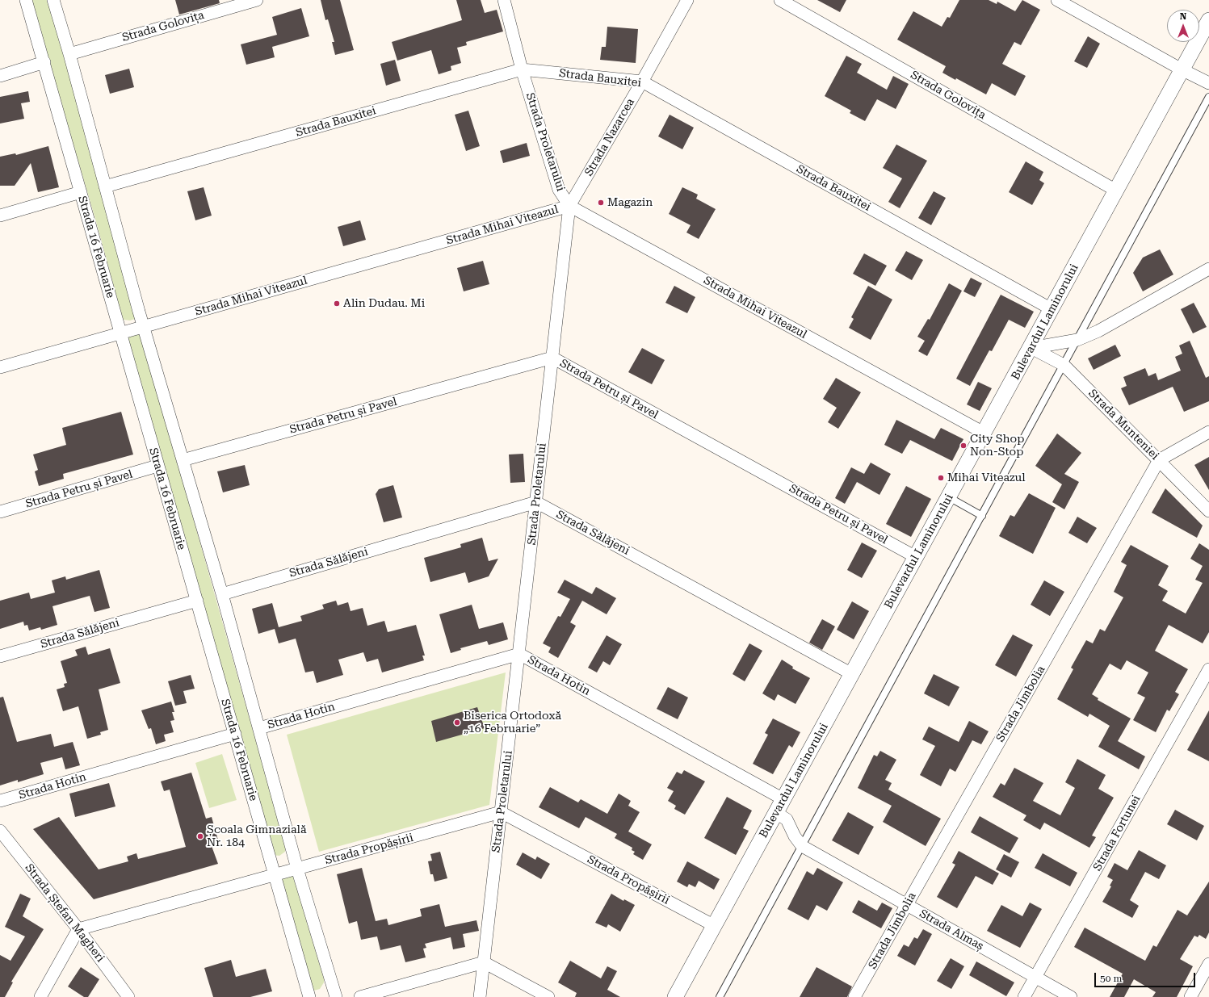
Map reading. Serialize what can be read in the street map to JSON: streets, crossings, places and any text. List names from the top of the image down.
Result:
{
  "streets": {
    "street": [
      "Strada Golovița",
      "Strada Bauxitei",
      "Strada Nazarcea",
      "Strada Proletarului",
      "Strada Mihai Viteazul",
      "Strada 16 Februarie",
      "Bulevardul Laminorului",
      "Strada Petru și Pavel",
      "Strada Munteniei",
      "Strada Sălăjeni",
      "Strada Hotin",
      "Strada Jimbolia",
      "Strada Fortunei",
      "Strada Propășirii",
      "Strada Ștefan Magheri",
      "Strada Almaș"
    ]
  },
  "crossings": [
    ["Strada Golovița", "Bulevardul Laminorului"],
    ["Strada Bauxitei", "Strada Nazarcea"],
    ["Strada Bauxitei", "Strada Proletarului"],
    ["Strada Bauxitei", "Bulevardul Laminorului"],
    ["Strada Nazarcea", "Strada Proletarului"],
    ["Strada Nazarcea", "Strada Mihai Viteazul"],
    ["Strada Proletarului", "Strada Mihai Viteazul"],
    ["Strada Proletarului", "Strada Petru și Pavel"],
    ["Strada Proletarului", "Strada Sălăjeni"],
    ["Strada Proletarului", "Strada Hotin"],
    ["Strada Proletarului", "Strada Propășirii"],
    ["Strada Mihai Viteazul", "Strada 16 Februarie"],
    ["Strada Mihai Viteazul", "Bulevardul Laminorului"],
    ["Strada 16 Februarie", "Strada Petru și Pavel"],
    ["Strada 16 Februarie", "Strada Sălăjeni"],
    ["Strada 16 Februarie", "Strada Hotin"],
    ["Strada 16 Februarie", "Strada Propășirii"],
    ["Bulevardul Laminorului", "Strada Petru și Pavel"],
    ["Bulevardul Laminorului", "Strada Munteniei"],
    ["Bulevardul Laminorului", "Strada Sălăjeni"],
    ["Bulevardul Laminorului", "Strada Hotin"],
    ["Bulevardul Laminorului", "Strada Propășirii"],
    ["Bulevardul Laminorului", "Strada Almaș"],
    ["Strada Munteniei", "Strada Jimbolia"],
    ["Strada Jimbolia", "Strada Almaș"],
    ["Strada Fortunei", "Strada Almaș"],
    ["Strada Propășirii", "Strada Ștefan Magheri"]
  ],
  "places": [
    "Magazin",
    "Alin Dudau. Mi",
    "City Shop Non-Stop",
    "Mihai Viteazul",
    "Biserica Ortodoxă „16 Februarie”",
    "Școala Gimnazială Nr. 184"
  ],
  "scale_bar": "50 m",
  "north": "top"
}
